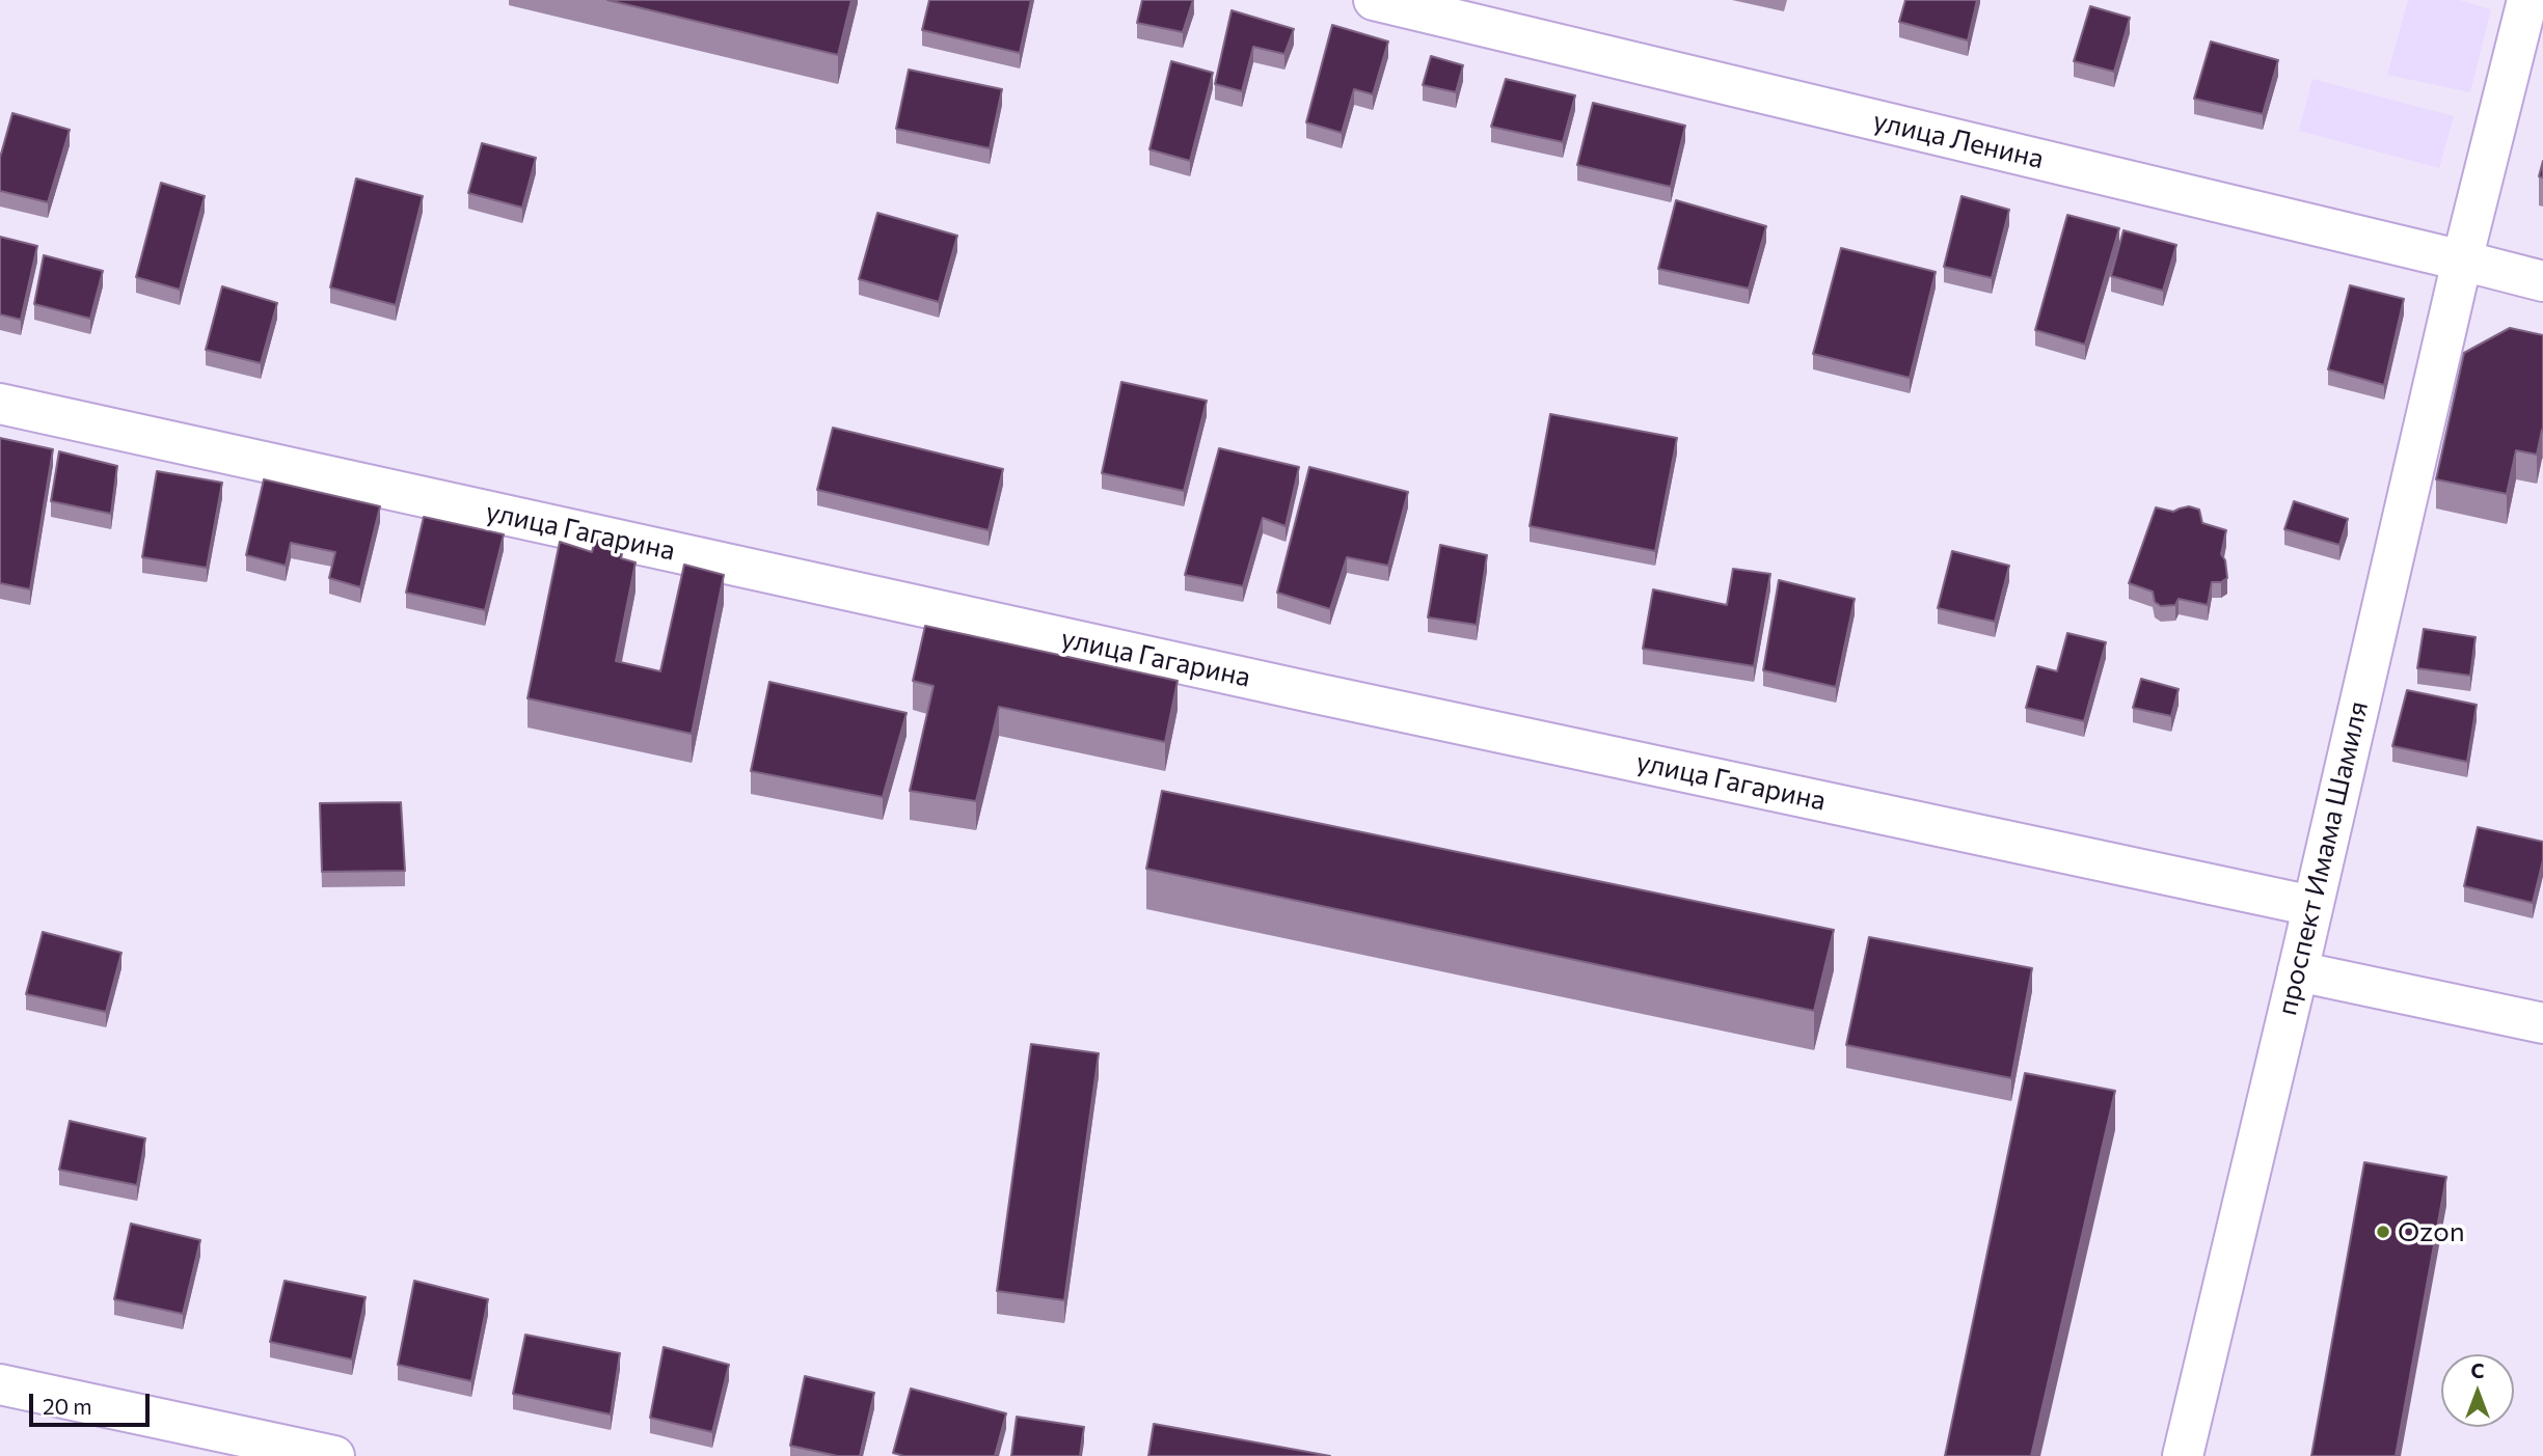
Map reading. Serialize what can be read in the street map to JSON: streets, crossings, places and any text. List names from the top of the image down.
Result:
{
  "streets": {
    "street": ["улица Ленина", "улица Гагарина", "проспект Имама Шамиля"]
  },
  "crossings": [
    ["улица Ленина", "проспект Имама Шамиля"],
    ["улица Гагарина", "проспект Имама Шамиля"]
  ],
  "places": ["Ozon"],
  "scale_bar": "20 m",
  "north": "top"
}
